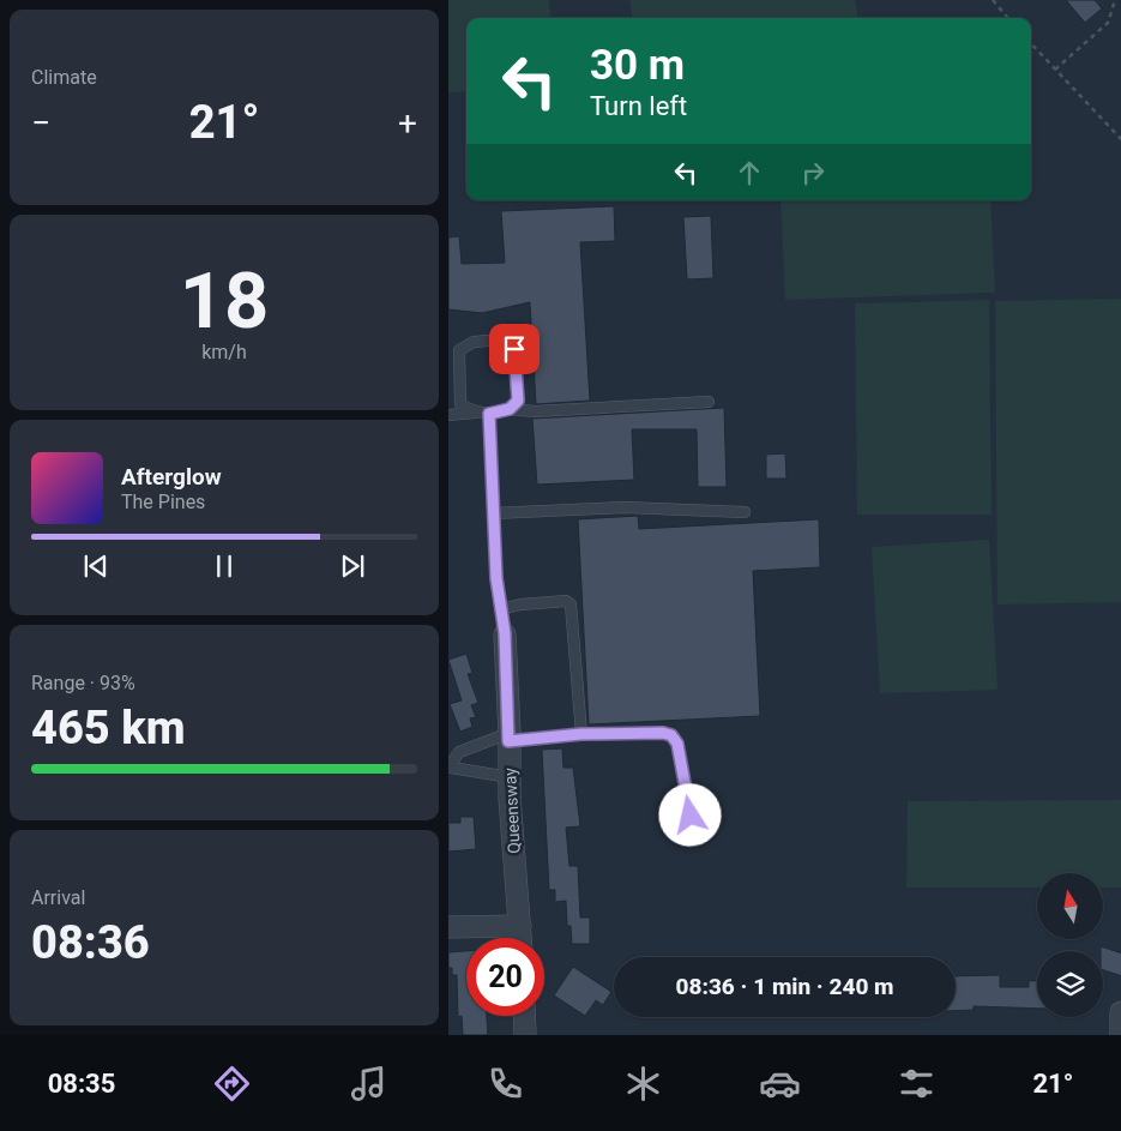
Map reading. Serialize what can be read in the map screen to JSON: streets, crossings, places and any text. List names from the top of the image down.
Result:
{
  "streets": {
    "street": ["Queensway"]
  },
  "north": "top",
  "page": {
    "tile": [
      "Climate",
      ["18", "km/h"],
      ["Range · 93%", "465 km"],
      ["Arrival", "08:36"]
    ],
    "turn": ["30 m", "Turn left"],
    "heat": ["−", "21°", "+"],
    "song": ["Afterglow", "The Pines"],
    "limit": "20",
    "trip": "08:36 · 1 min · 240 m",
    "tabs": ["08:35", "21°"]
  }
}
